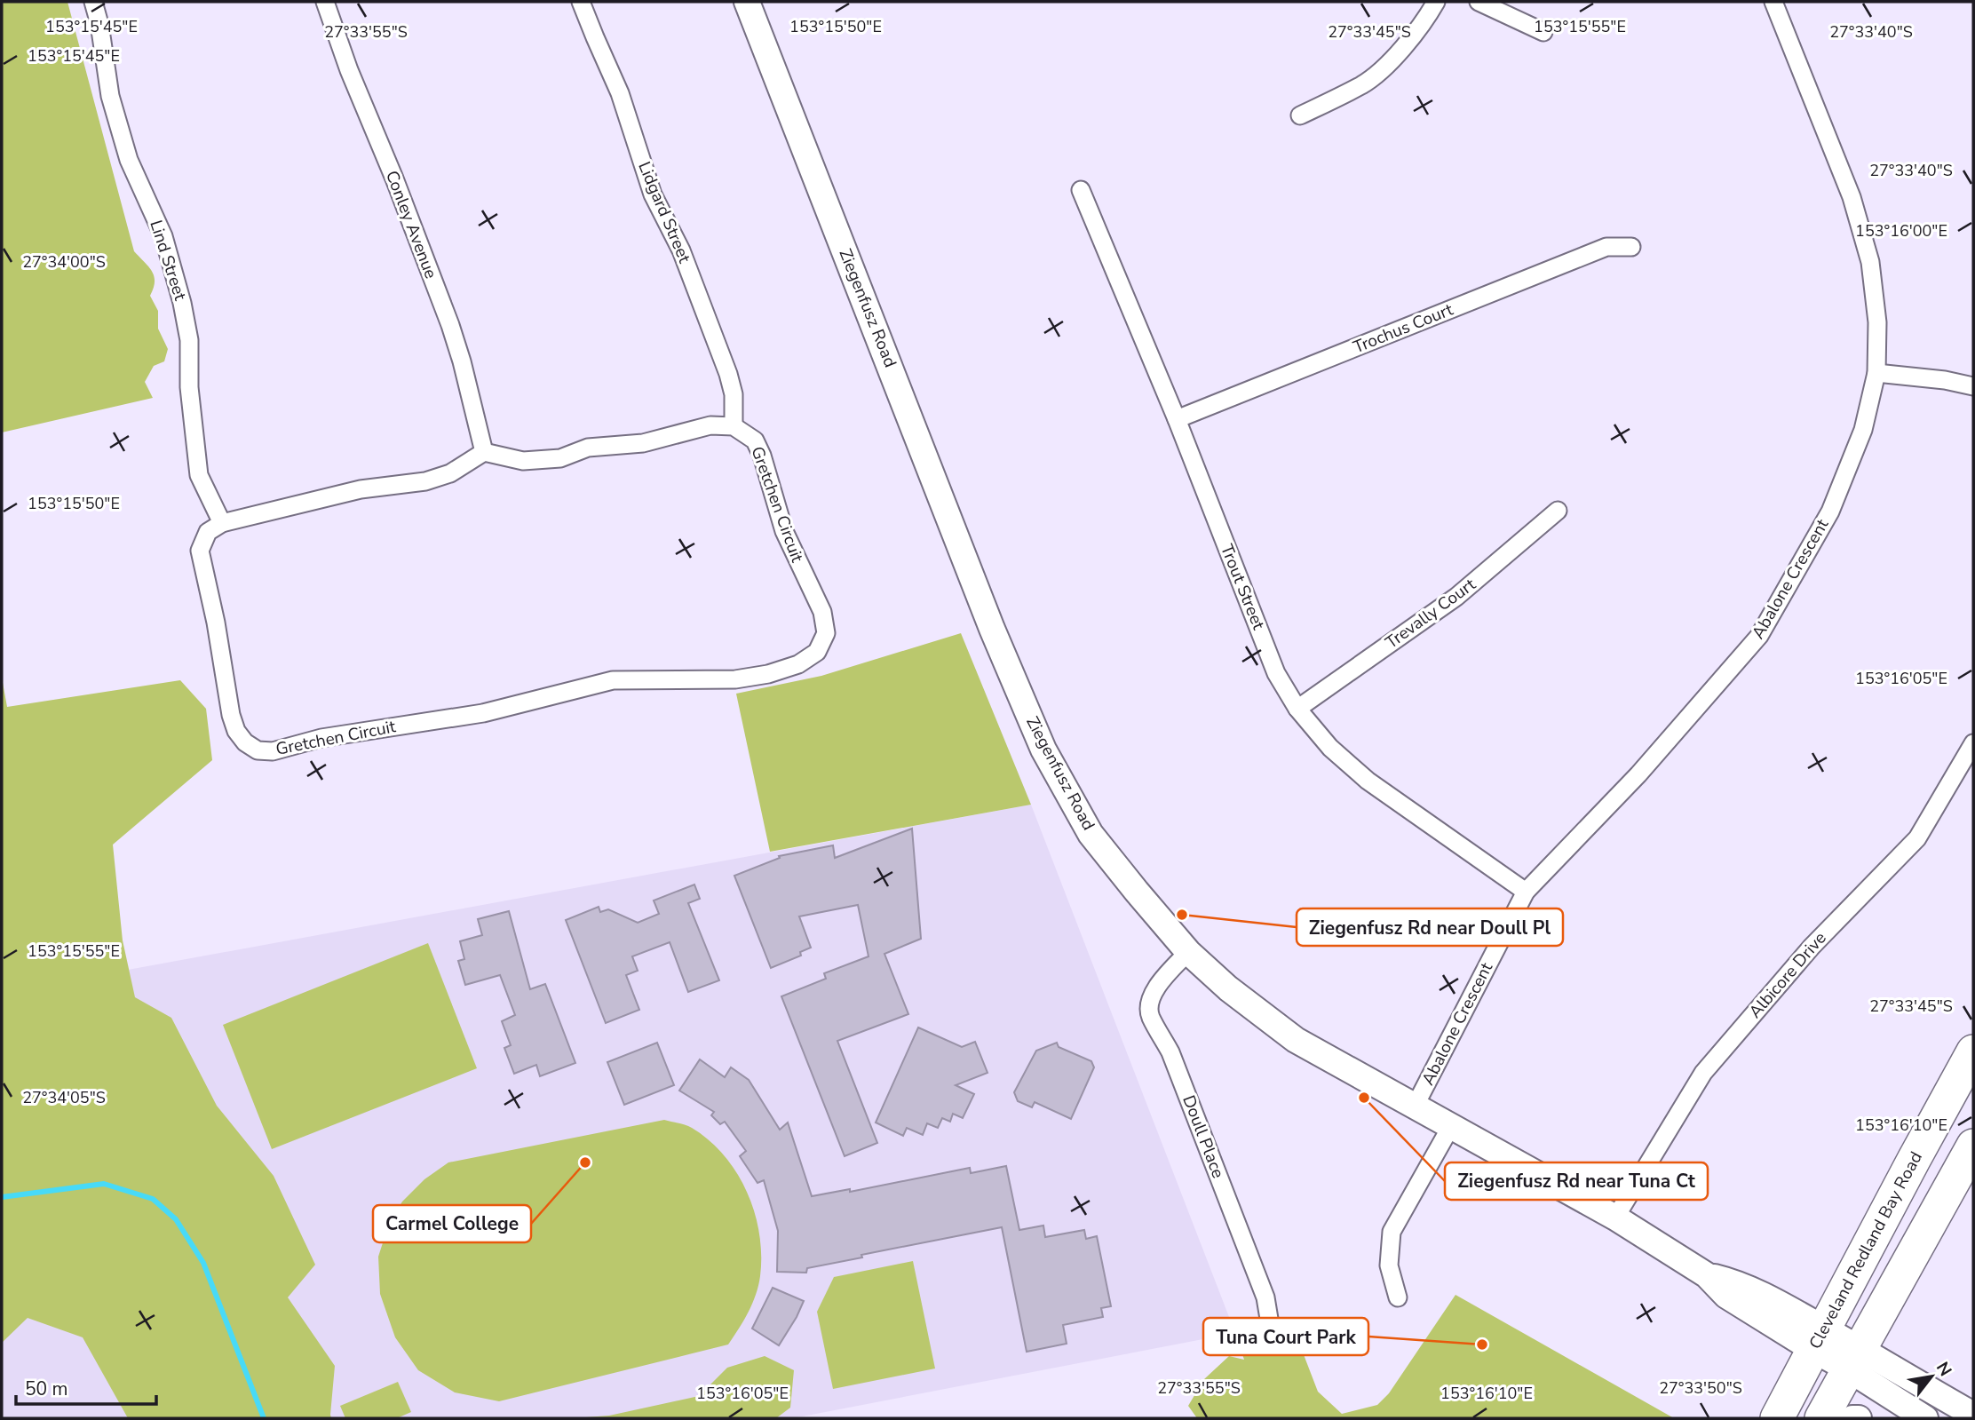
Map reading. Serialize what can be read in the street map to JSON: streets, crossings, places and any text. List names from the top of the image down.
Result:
{
  "streets": {
    "highway": ["Cleveland Redland Bay Road"],
    "street": [
      "Lidgard Street",
      "Conley Avenue",
      "Lind Street",
      "Ziegenfusz Road",
      "Trochus Court",
      "Gretchen Circuit",
      "Abalone Crescent",
      "Trout Street",
      "Trevally Court",
      "Albicore Drive",
      "Doull Place"
    ]
  },
  "crossings": [
    ["Lidgard Street", "Gretchen Circuit"],
    ["Lind Street", "Gretchen Circuit"],
    ["Ziegenfusz Road", "Abalone Crescent"],
    ["Ziegenfusz Road", "Albicore Drive"],
    ["Ziegenfusz Road", "Doull Place"],
    ["Ziegenfusz Road", "Cleveland Redland Bay Road"],
    ["Trochus Court", "Trout Street"],
    ["Abalone Crescent", "Trout Street"],
    ["Trout Street", "Trevally Court"]
  ],
  "places": [
    "Ziegenfusz Rd near Doull Pl",
    "Ziegenfusz Rd near Tuna Ct",
    "Carmel College",
    "Tuna Court Park"
  ],
  "scale_bar": "50 m",
  "north": "top right",
  "coordinates": [
    "153°15'45\"E",
    "153°15'50\"E",
    "153°15'55\"E",
    "27°33'55\"S",
    "27°33'45\"S",
    "27°33'40\"S",
    "153°16'00\"E",
    "27°34'00\"S",
    "153°16'05\"E",
    "27°34'05\"S",
    "153°16'10\"E",
    "27°33'50\"S"
  ]
}
